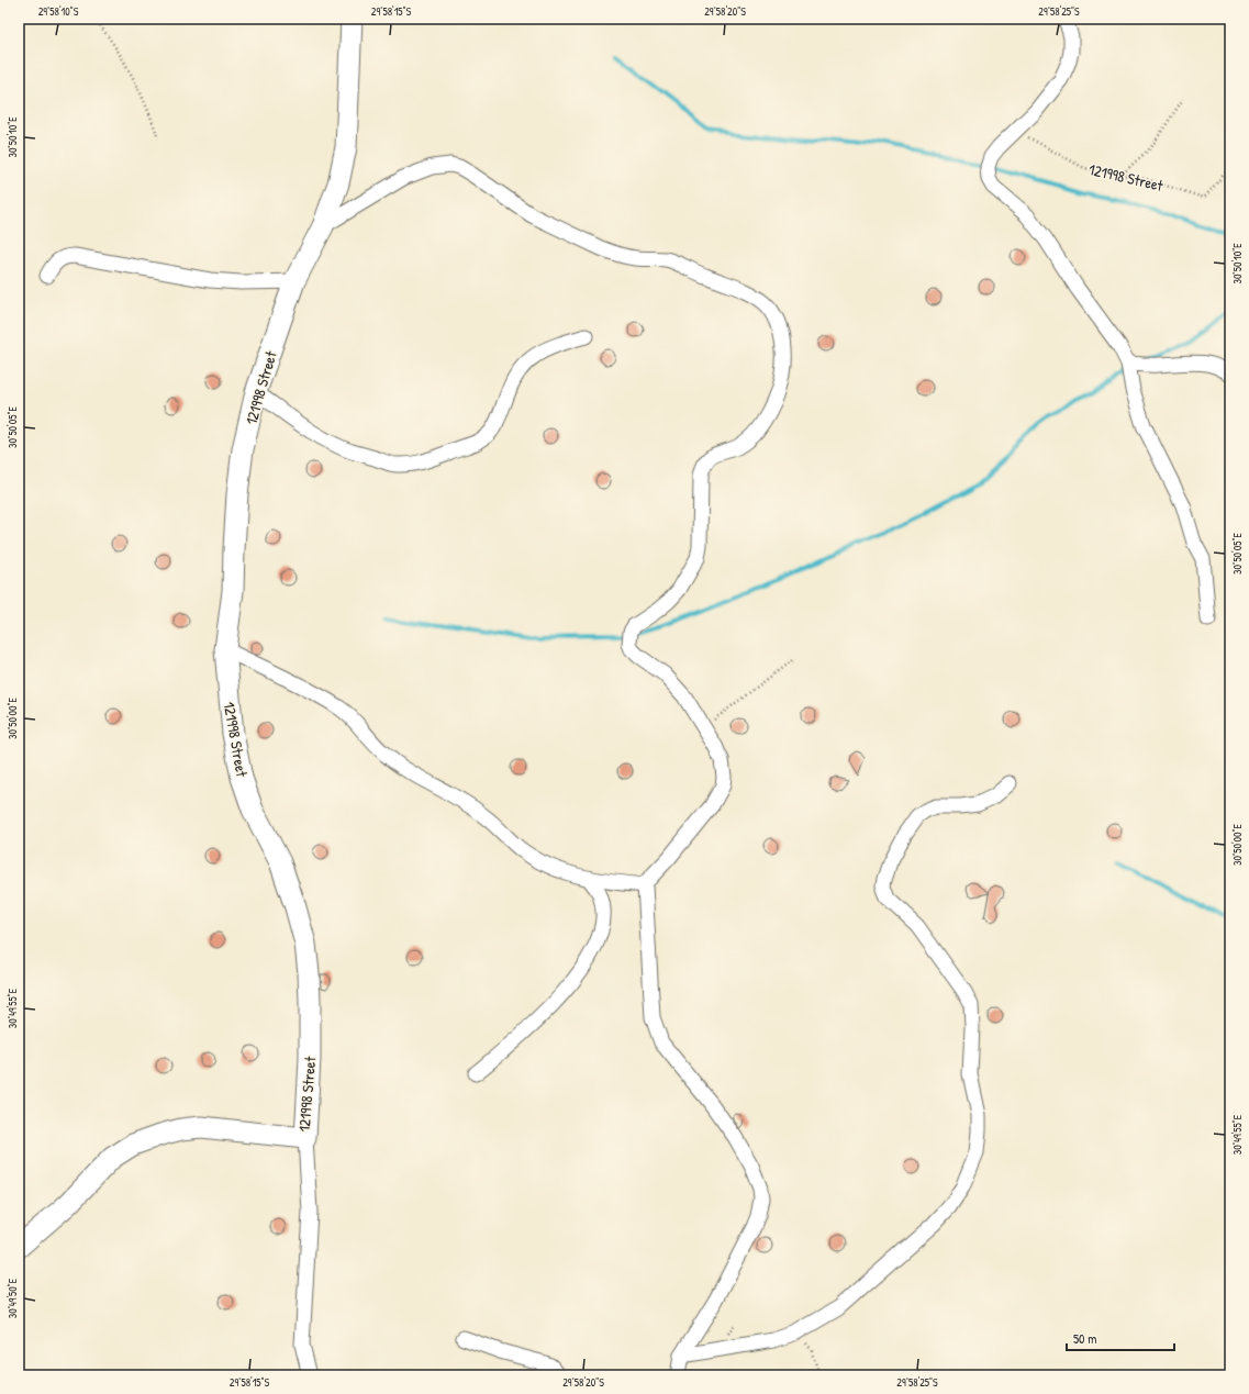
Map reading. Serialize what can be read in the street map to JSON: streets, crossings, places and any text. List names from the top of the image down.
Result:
{
  "streets": {
    "street": ["121998 Street"]
  },
  "scale_bar": "50 m",
  "coordinates": [
    "29°58'10\"S",
    "29°58'15\"S",
    "29°58'20\"S",
    "29°58'25\"S",
    "30°50'10\"E",
    "30°50'05\"E",
    "30°50'00\"E",
    "30°49'55\"E",
    "30°49'50\"E"
  ]
}
